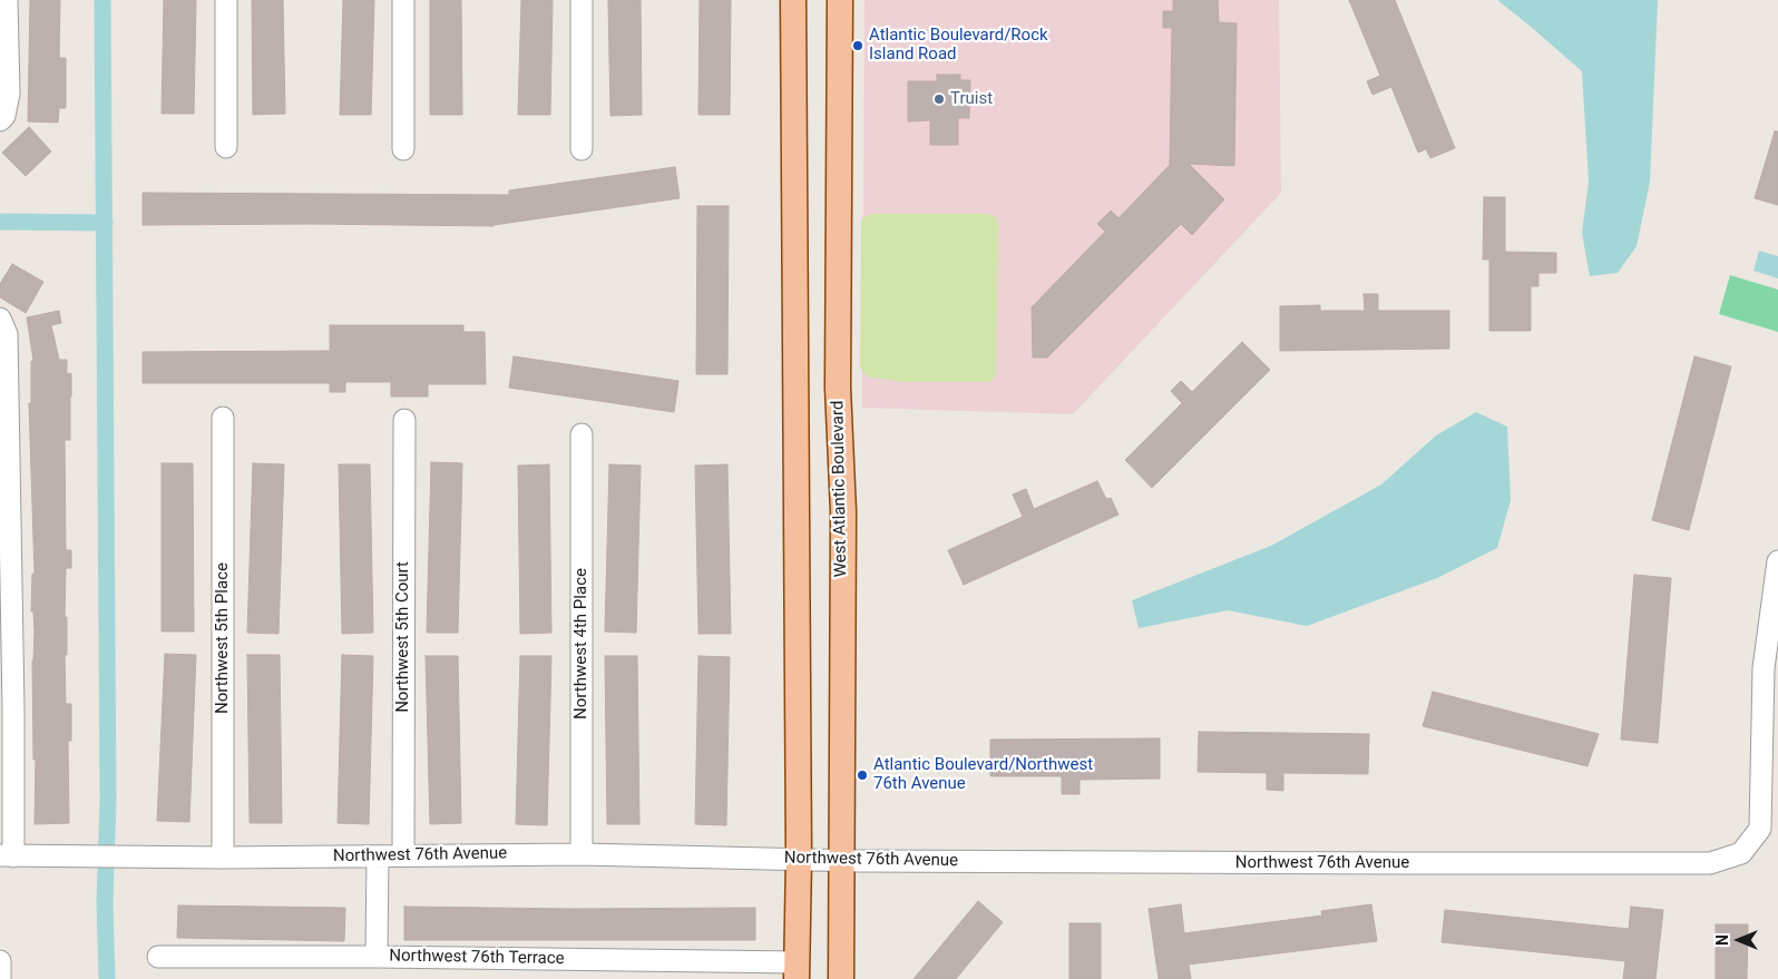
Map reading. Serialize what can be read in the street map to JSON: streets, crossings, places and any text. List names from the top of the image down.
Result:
{
  "streets": {
    "main road": ["West Atlantic Boulevard"],
    "street": [
      "Northwest 5th Court",
      "Northwest 5th Place",
      "Northwest 4th Place",
      "Northwest 76th Avenue",
      "Northwest 76th Terrace"
    ]
  },
  "crossings": [
    ["West Atlantic Boulevard", "Northwest 76th Avenue"],
    ["Northwest 5th Court", "Northwest 76th Avenue"],
    ["Northwest 5th Place", "Northwest 76th Avenue"],
    ["Northwest 4th Place", "Northwest 76th Avenue"]
  ],
  "places": ["Atlantic Boulevard/Rock Island Road", "Truist", "Atlantic Boulevard/Northwest 76th Avenue"],
  "north": "left"
}
